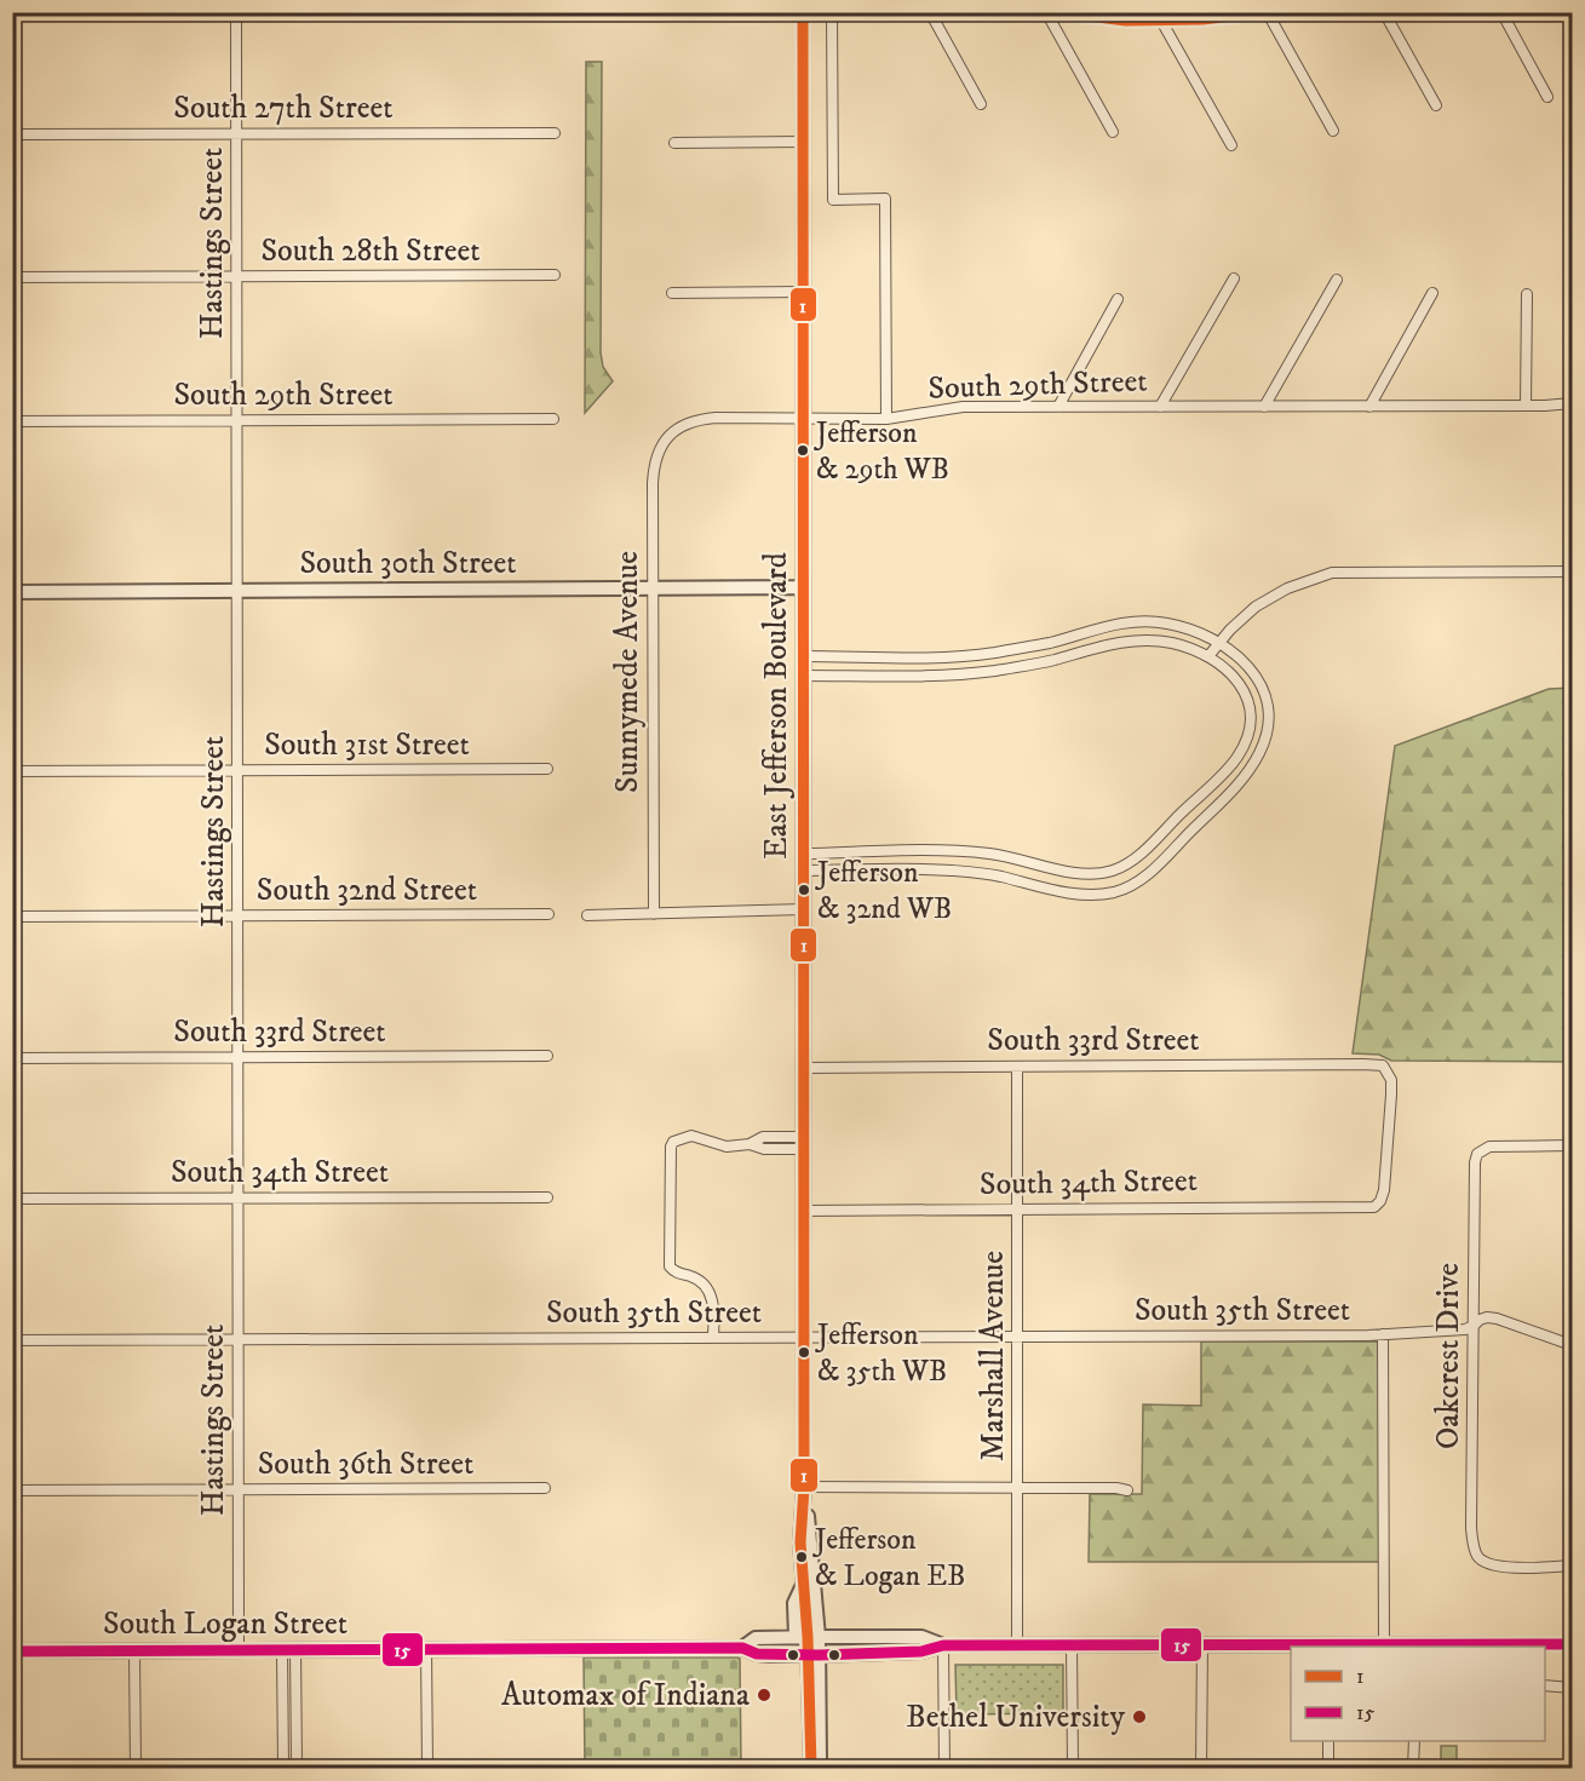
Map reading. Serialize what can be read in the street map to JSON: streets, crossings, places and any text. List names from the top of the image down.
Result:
{
  "streets": {
    "street": [
      "South 27th Street",
      "Hastings Street",
      "South 28th Street",
      "South 29th Street",
      "South 30th Street",
      "Sunnymede Avenue",
      "East Jefferson Boulevard",
      "South 31st Street",
      "South 32nd Street",
      "South 33rd Street",
      "South 34th Street",
      "South 35th Street",
      "Marshall Avenue",
      "Oakcrest Drive",
      "South 36th Street",
      "South Logan Street"
    ]
  },
  "crossings": [
    ["South 27th Street", "Hastings Street"],
    ["Hastings Street", "South 28th Street"],
    ["Hastings Street", "South 29th Street"],
    ["Hastings Street", "South 30th Street"],
    ["Hastings Street", "South 31st Street"],
    ["Hastings Street", "South 32nd Street"],
    ["Hastings Street", "South 33rd Street"],
    ["Hastings Street", "South 34th Street"],
    ["Hastings Street", "South 35th Street"],
    ["Hastings Street", "South 36th Street"],
    ["Hastings Street", "South Logan Street"],
    ["South 29th Street", "Sunnymede Avenue"],
    ["South 29th Street", "East Jefferson Boulevard"],
    ["South 30th Street", "Sunnymede Avenue"],
    ["South 30th Street", "East Jefferson Boulevard"],
    ["East Jefferson Boulevard", "South 33rd Street"],
    ["East Jefferson Boulevard", "South 34th Street"],
    ["East Jefferson Boulevard", "South 35th Street"],
    ["East Jefferson Boulevard", "South Logan Street"],
    ["South 33rd Street", "South 34th Street"],
    ["South 33rd Street", "Marshall Avenue"],
    ["South 34th Street", "Marshall Avenue"],
    ["South 35th Street", "Marshall Avenue"],
    ["South 35th Street", "Oakcrest Drive"]
  ],
  "places": [
    "Jefferson & 29th WB",
    "Jefferson & 32nd WB",
    "Jefferson & 35th WB",
    "Jefferson & Logan EB",
    "Automax of Indiana",
    "Bethel University"
  ],
  "lines": ["transit line 1", "transit line 15"],
  "legend": ["1", "15"]
}
